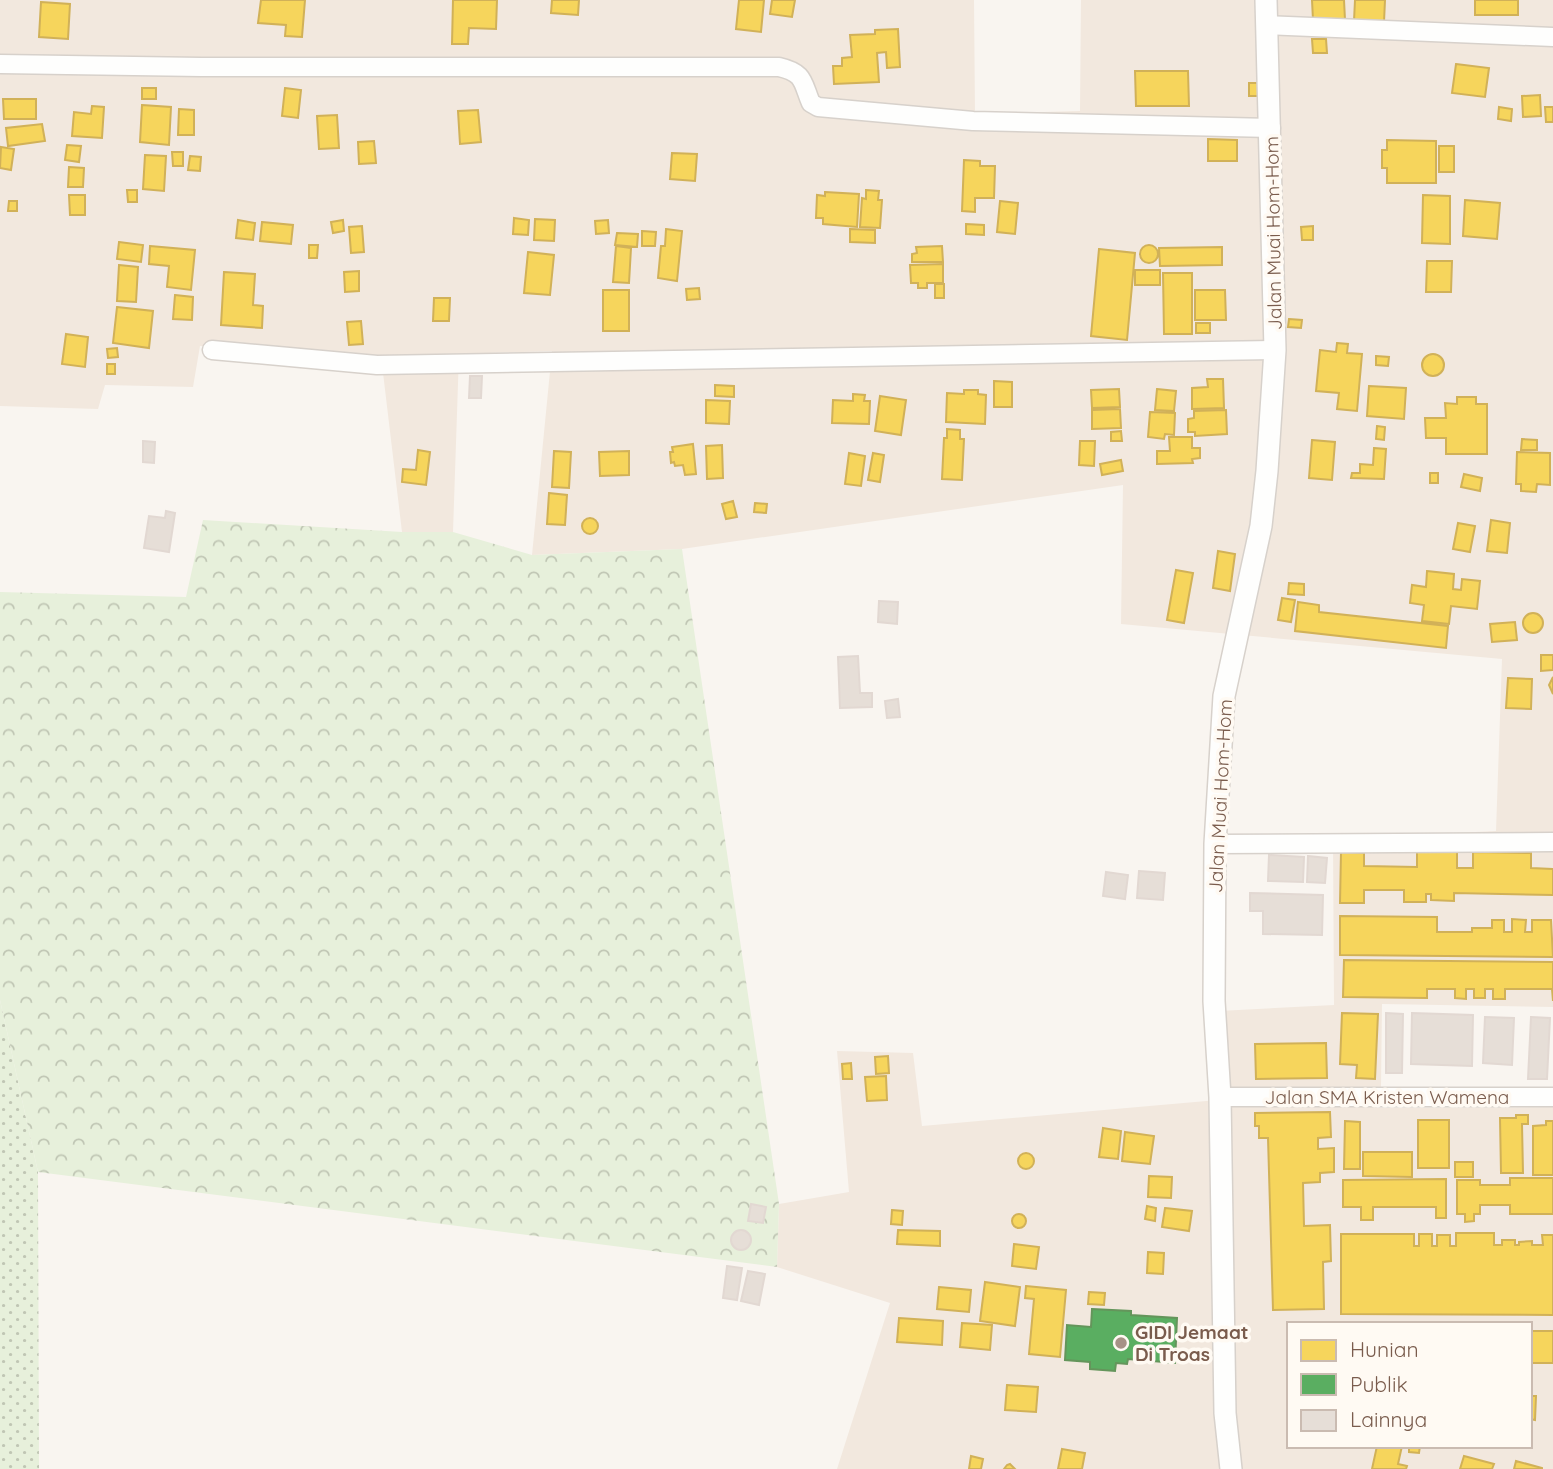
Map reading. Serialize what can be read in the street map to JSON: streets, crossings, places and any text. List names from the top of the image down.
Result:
{
  "streets": {
    "street": ["Jalan Muai Hom-Hom", "Jalan SMA Kristen Wamena"]
  },
  "crossings": [
    ["Jalan Muai Hom-Hom", "Jalan SMA Kristen Wamena"]
  ],
  "places": ["GIDI Jemaat Di Troas"],
  "legend": ["Hunian", "Publik", "Lainnya"]
}
